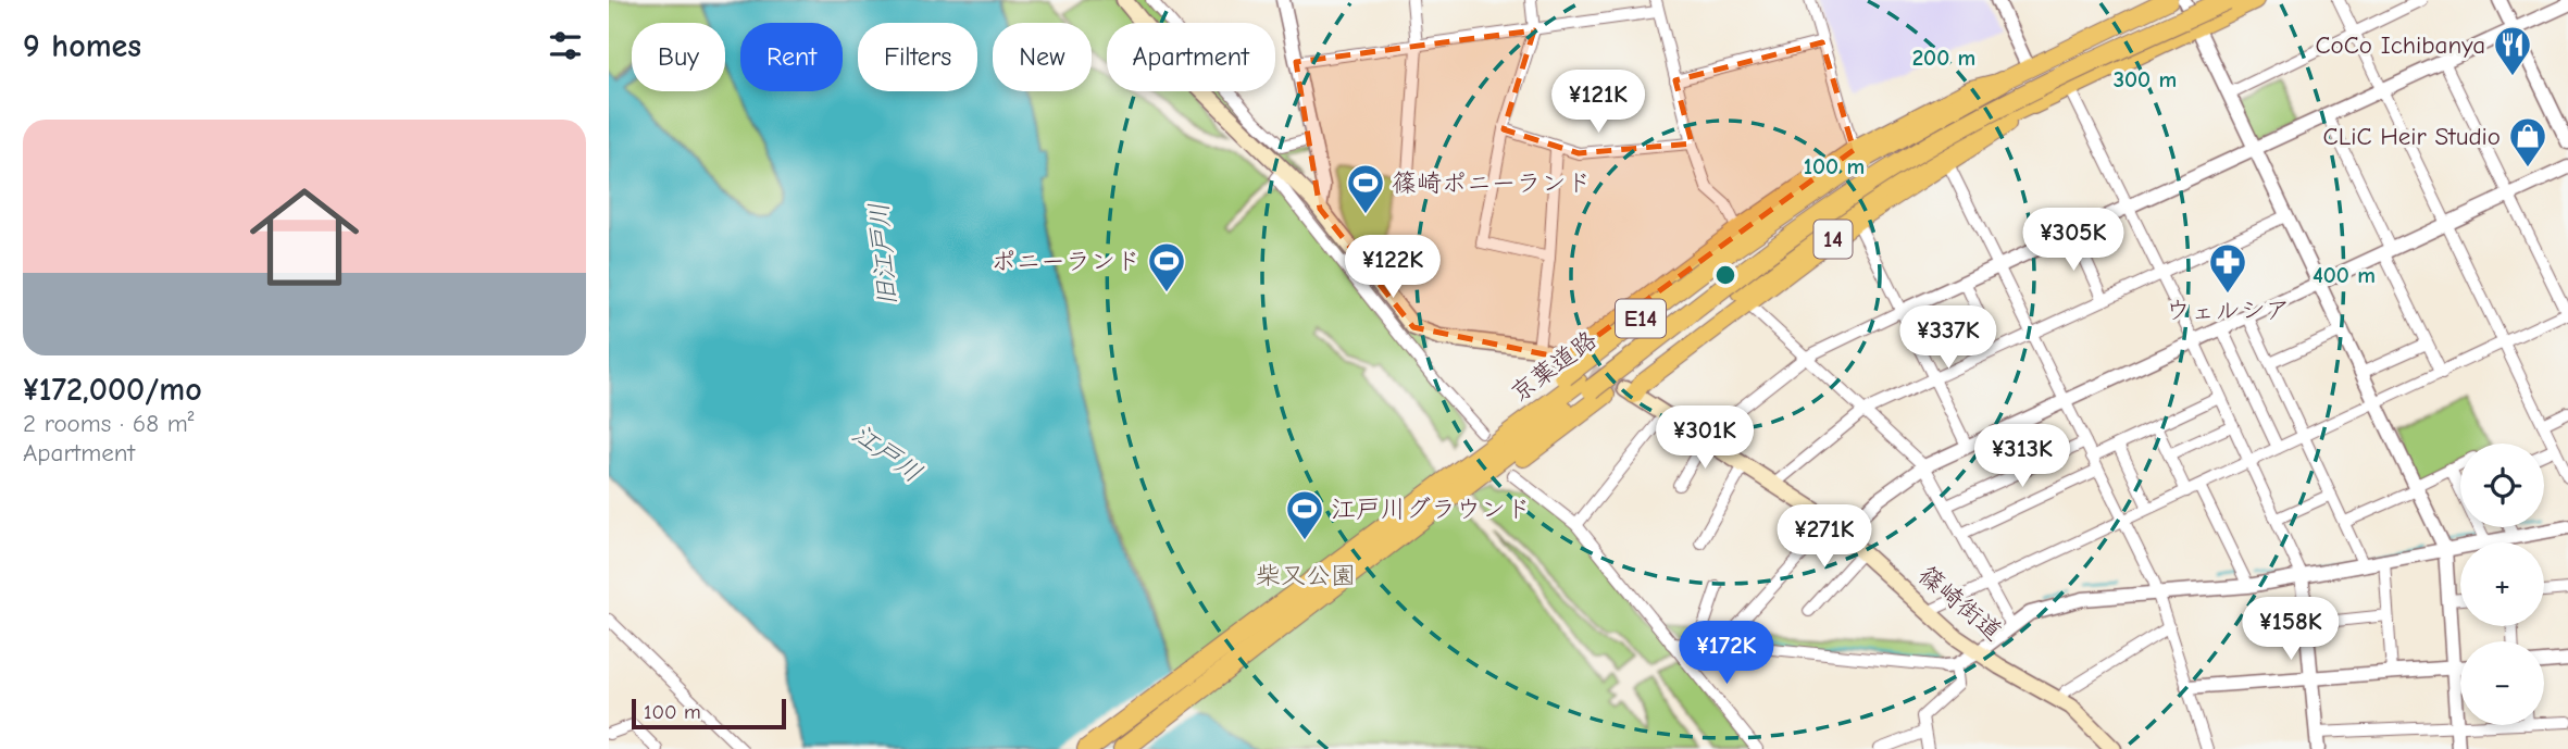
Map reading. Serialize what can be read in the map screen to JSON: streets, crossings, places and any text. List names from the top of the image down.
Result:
{
  "streets": {
    "highway": ["14", "E14", "京葉道路"],
    "main road": ["篠崎街道"]
  },
  "crossings": [
    ["14", "E14"],
    ["14", "篠崎街道"],
    ["E14", "京葉道路"]
  ],
  "water": ["旧江戸川", "江戸川"],
  "parks": ["柴又公園"],
  "places": {
    "restaurant": ["CoCo Ichibanya"],
    "shop": ["CLiC Heir Studio"],
    "sports": ["篠崎ポニーランド", "ポニーランド", "江戸川グラウンド"],
    "pharmacy": ["ウェルシア"]
  },
  "scale_bar": "100 m",
  "page": {
    "heading": "9 homes",
    "chip": [
      "Buy",
      "Rent",
      "Filters",
      "New",
      "Apartment"
    ],
    "price": [
      "¥121K",
      "¥305K",
      "¥122K",
      "¥337K",
      "¥301K",
      "¥313K",
      "¥271K",
      "¥158K",
      "¥172K"
    ],
    "list": [
      {
        "name": "¥172,000/mo",
        "note": "2 rooms · 68 m² · Apartment"
      }
    ],
    "map_buttons": ["+", "−"],
    "scale": "100 m"
  },
  "rings": [
    "200 m",
    "300 m",
    "100 m",
    "400 m"
  ]
}
